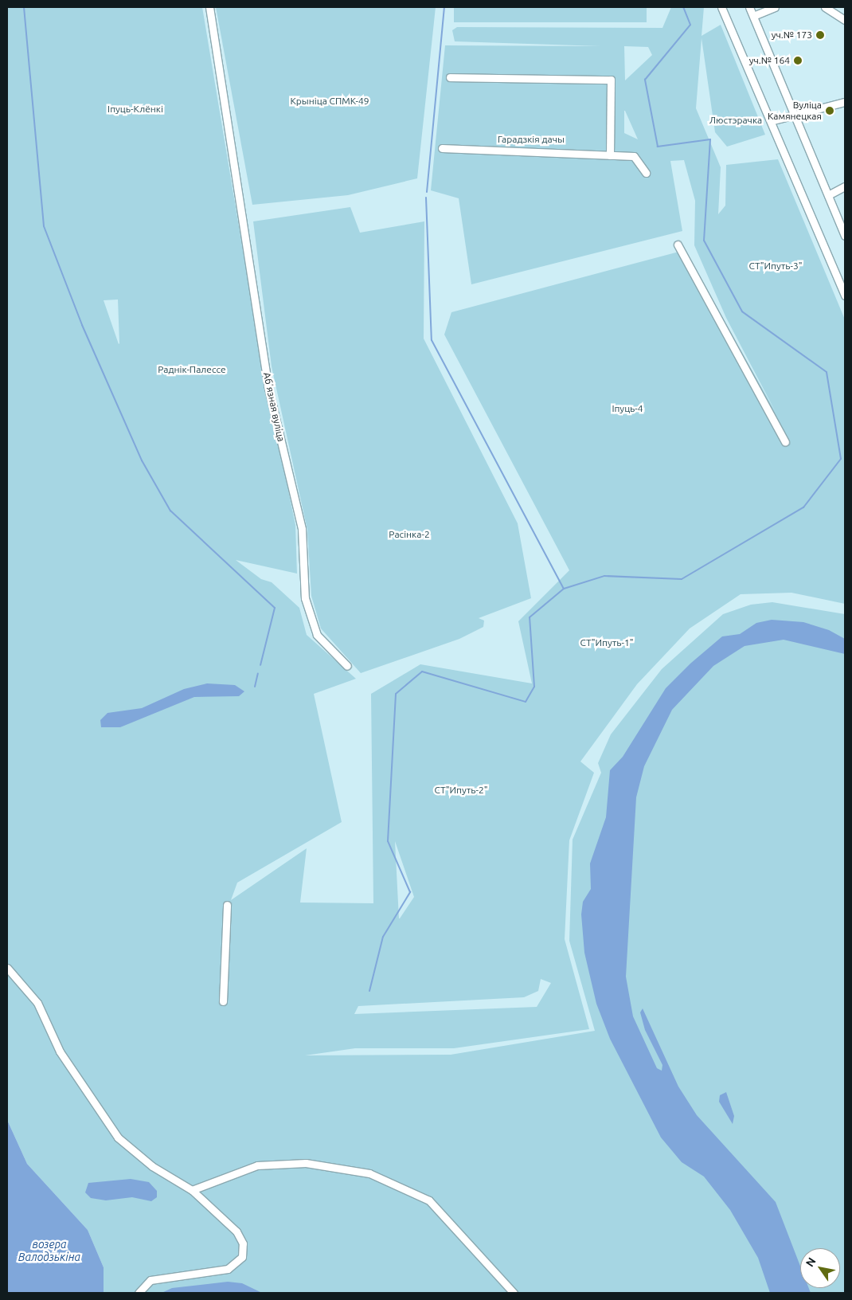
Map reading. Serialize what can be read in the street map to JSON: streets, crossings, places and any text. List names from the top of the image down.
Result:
{
  "streets": {
    "street": ["Абʼязная вуліца"]
  },
  "water": ["возера Валодзькіна"],
  "parks": [
    "Крыніца СПМК-49",
    "Іпуць-Клёнкі",
    "Люстэрачка",
    "Гарадзкія дачы",
    "СТ\"Ипуть-3\"",
    "Раднік-Палессе",
    "Іпуць-4",
    "Расінка-2",
    "СТ\"Ипуть-1\"",
    "СТ\"Ипуть-2\""
  ],
  "places": ["уч.№ 173", "уч.№ 164", "Вуліца Камянецкая"],
  "north": "top left"
}
